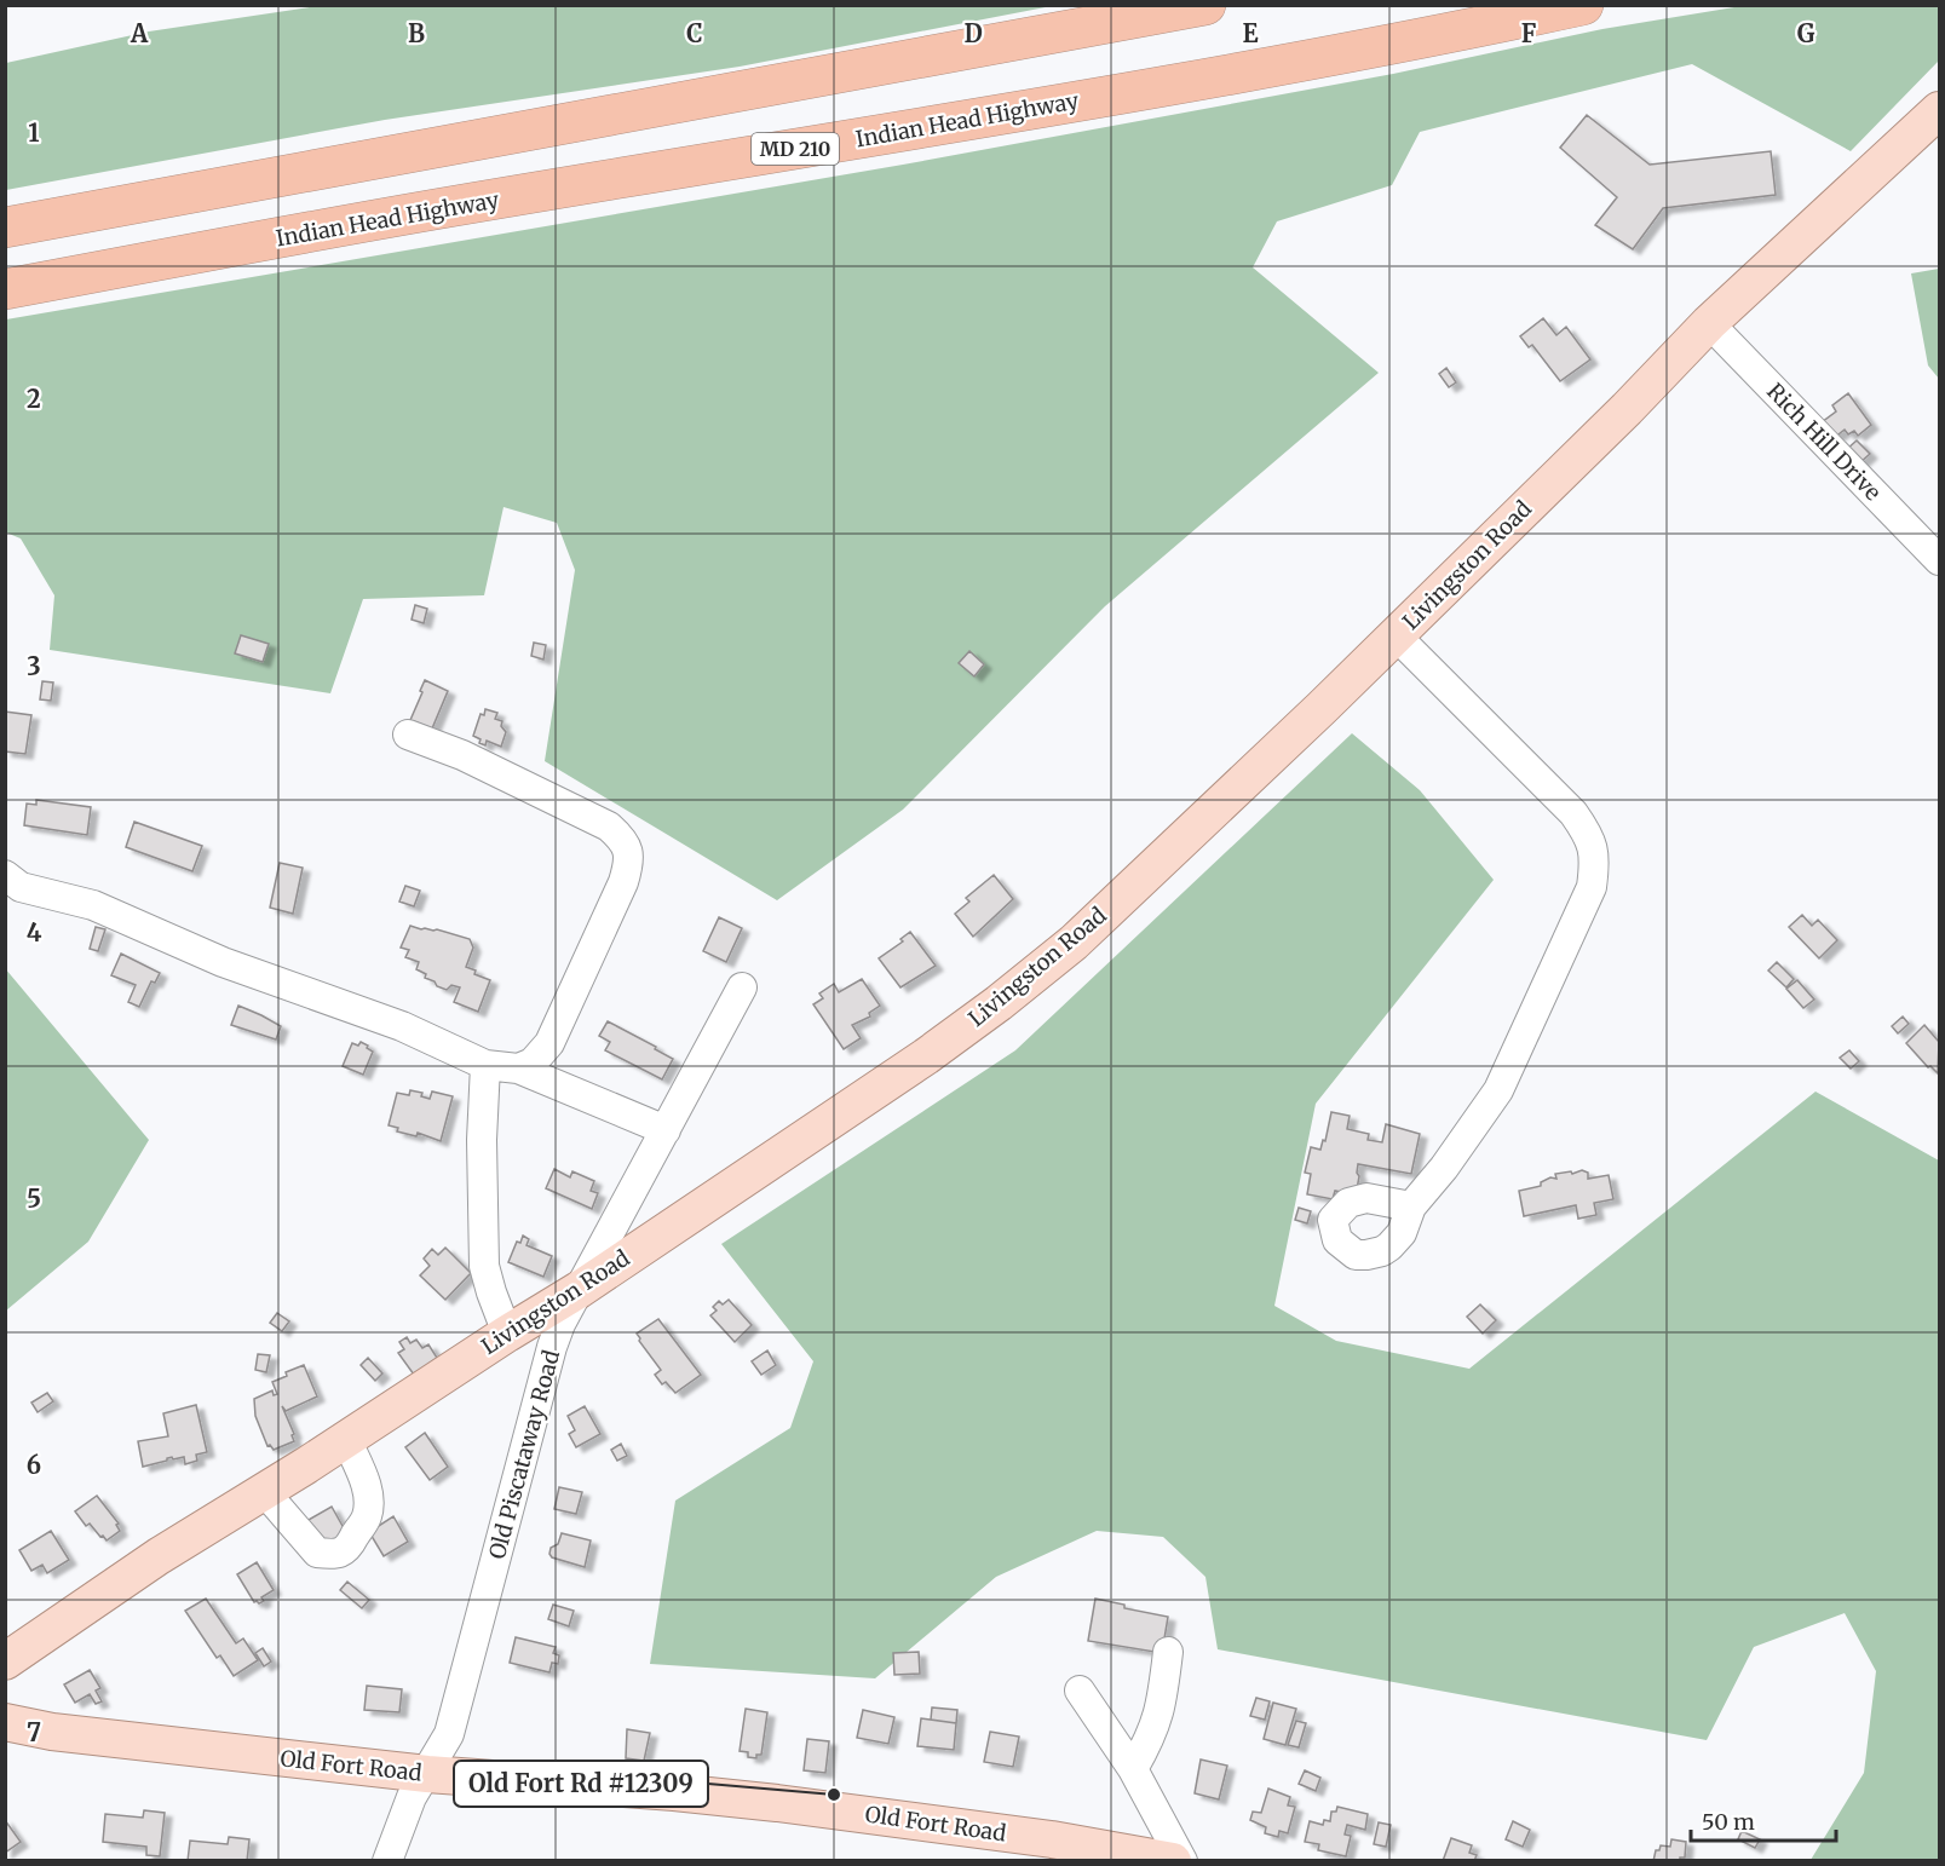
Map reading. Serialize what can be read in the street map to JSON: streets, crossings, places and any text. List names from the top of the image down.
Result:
{
  "streets": {
    "highway": ["Indian Head Highway", "MD 210"],
    "main road": ["Livingston Road", "Old Fort Road"],
    "street": ["Rich Hill Drive", "Old Piscataway Road"]
  },
  "crossings": [
    ["Rich Hill Drive", "Livingston Road"],
    ["Livingston Road", "Old Piscataway Road"],
    ["Old Piscataway Road", "Old Fort Road"]
  ],
  "places": ["Old Fort Rd #12309"],
  "scale_bar": "50 m",
  "grid": {
    "columns": [
      "A",
      "B",
      "C",
      "D",
      "E",
      "F",
      "G"
    ],
    "rows": [
      "1",
      "2",
      "3",
      "4",
      "5",
      "6",
      "7"
    ]
  }
}
